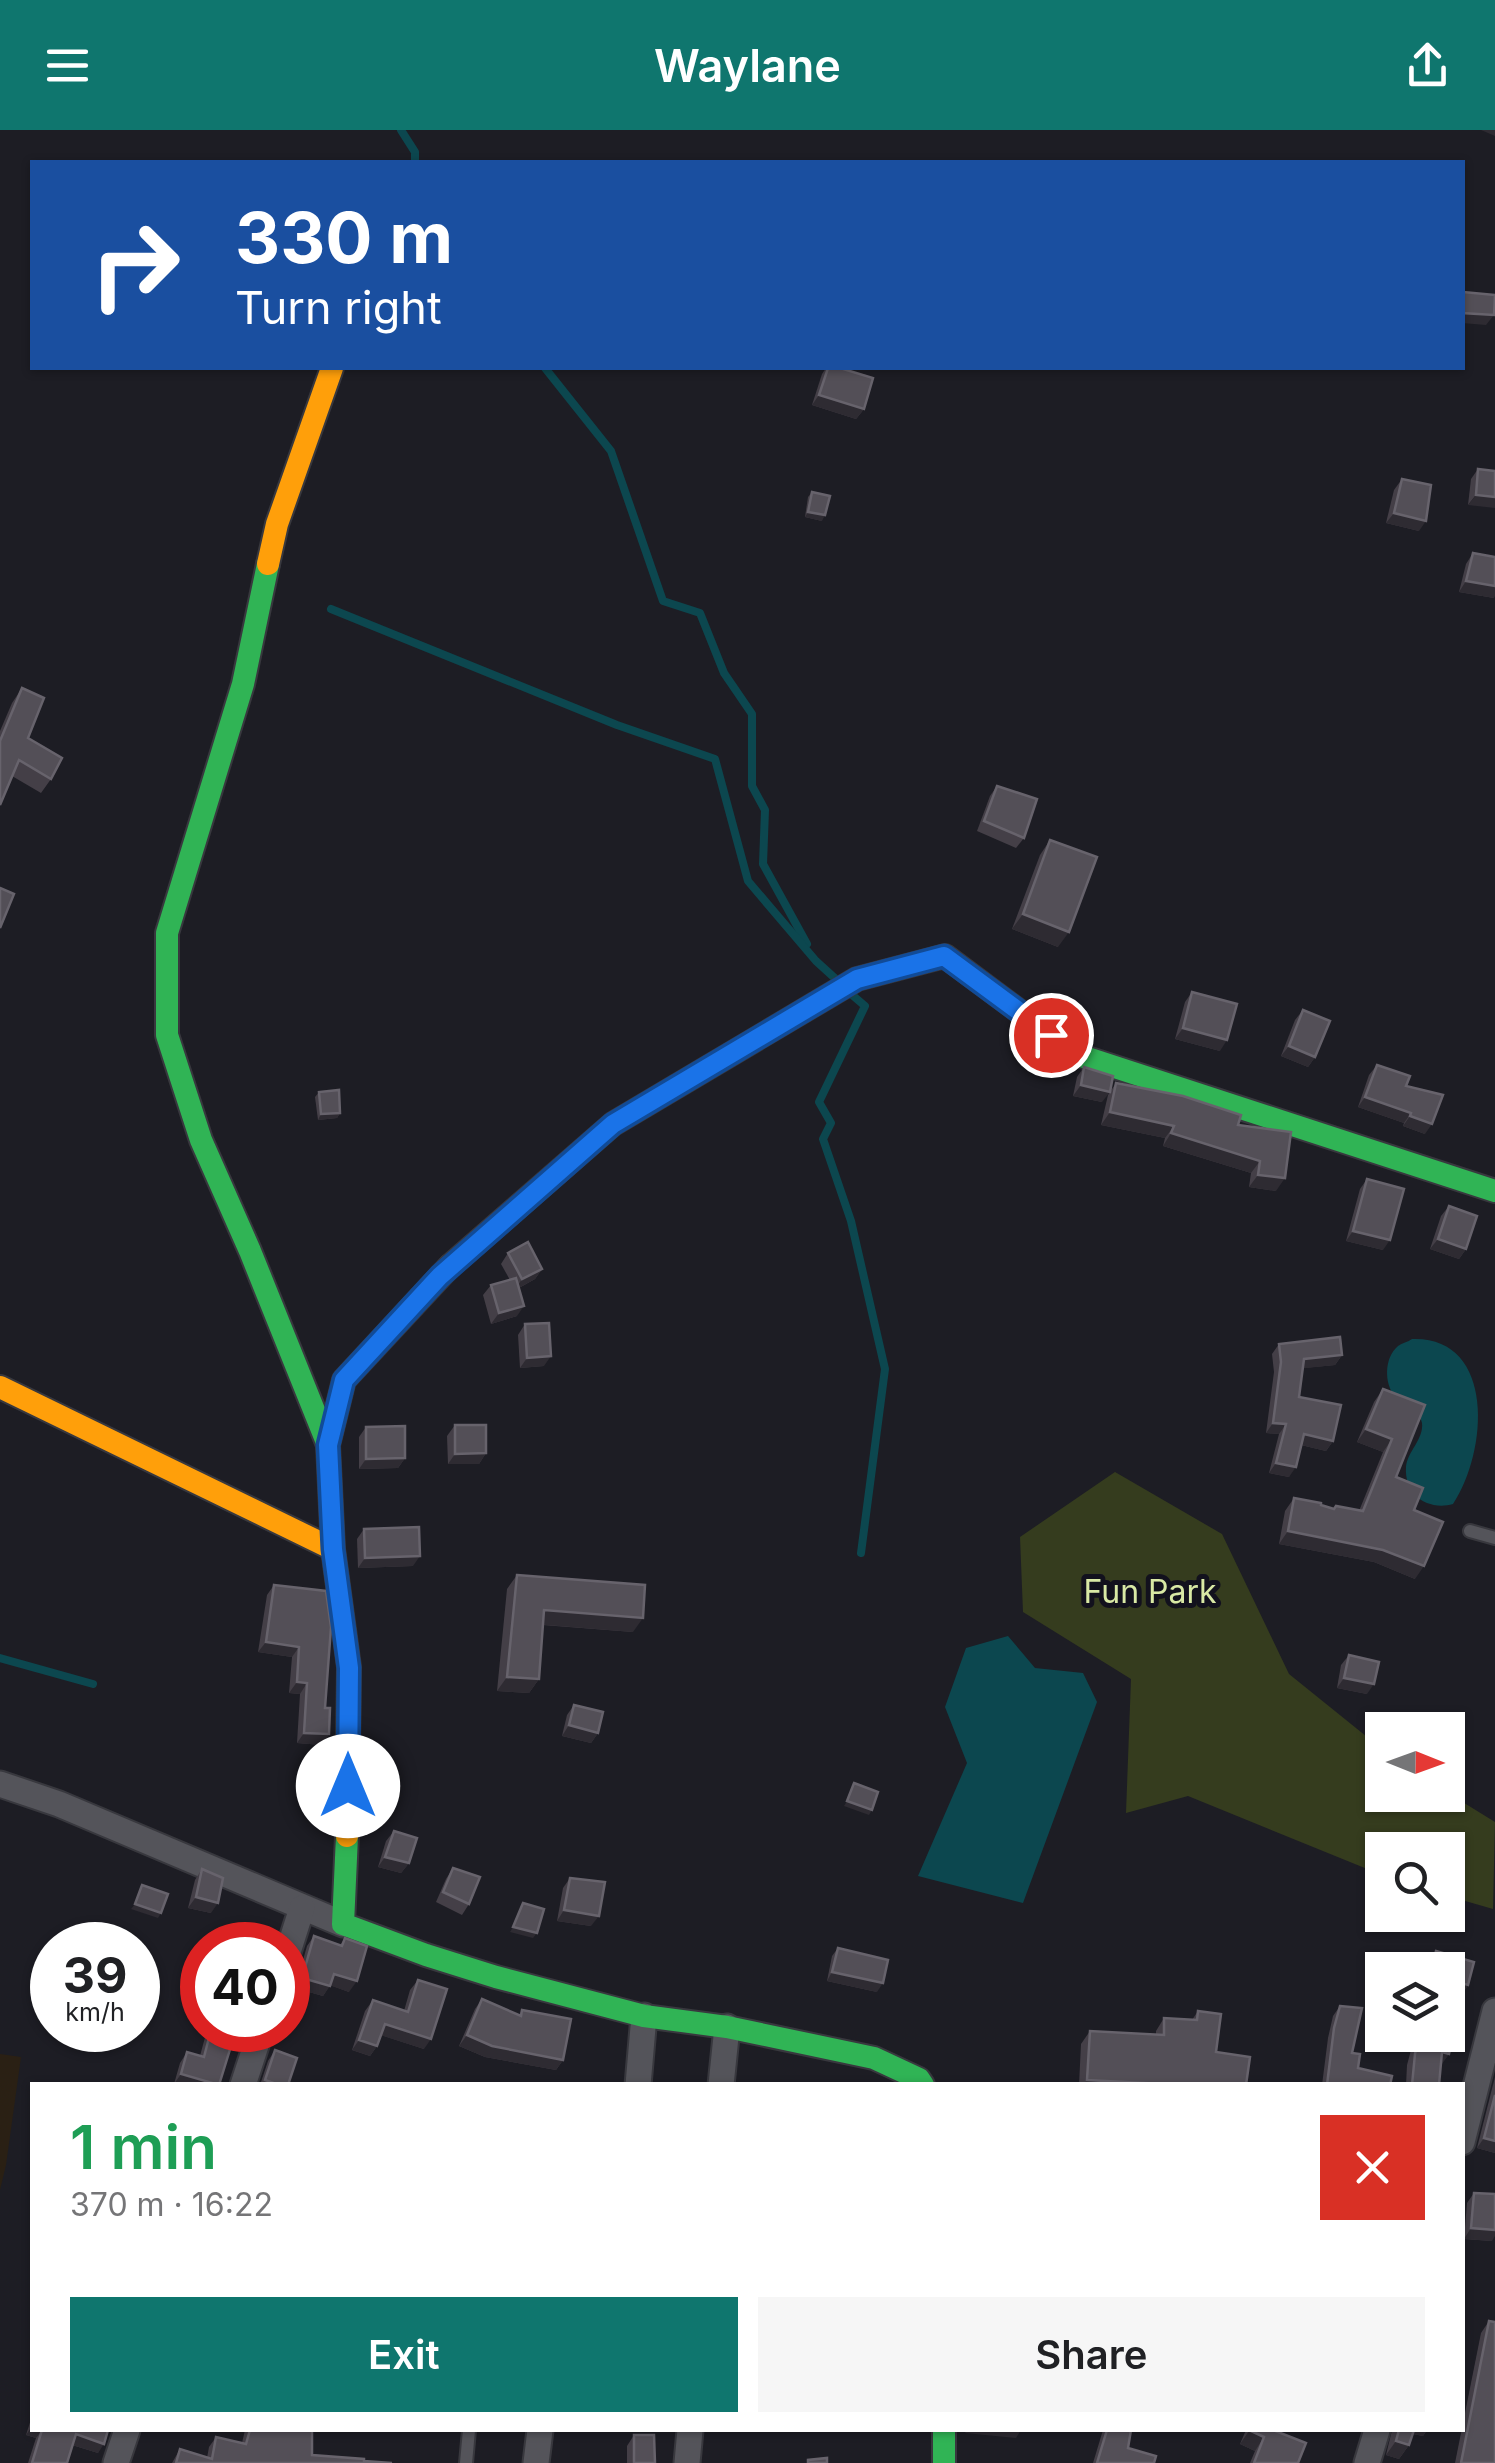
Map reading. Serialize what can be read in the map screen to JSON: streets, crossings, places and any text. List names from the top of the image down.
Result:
{
  "parks": ["Fun Park"],
  "north": "right",
  "page": {
    "header": "Waylane",
    "turn": ["330 m", "Turn right"],
    "speed": "39 km/h",
    "limit": "40",
    "heading": ["1 min", "370 m · 16:22"],
    "buttons": ["Exit", "Share"]
  }
}
